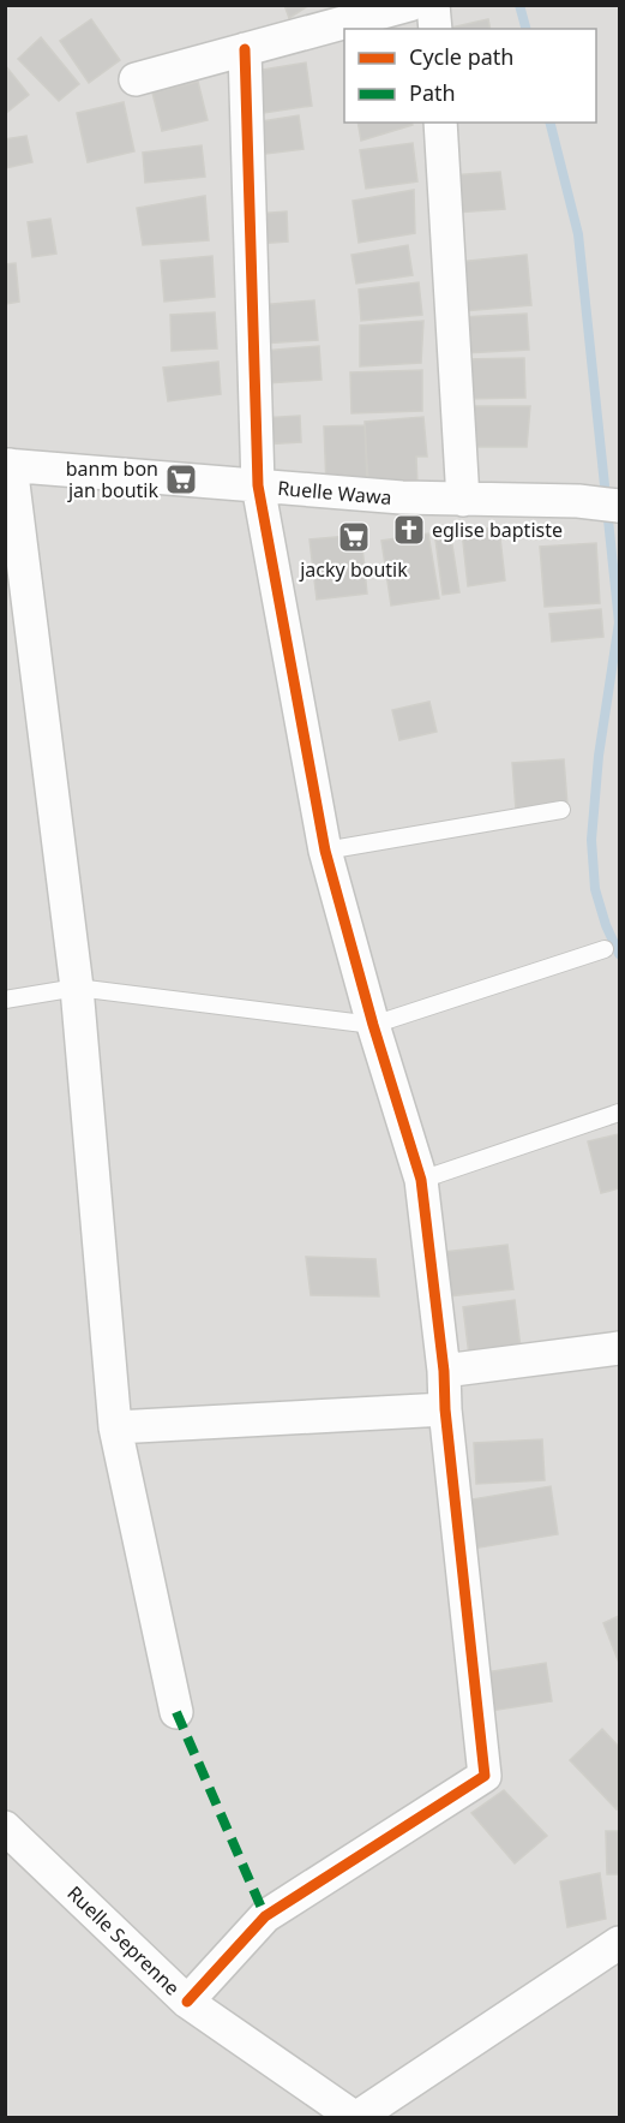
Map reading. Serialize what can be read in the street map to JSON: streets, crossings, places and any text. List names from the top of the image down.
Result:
{
  "streets": {
    "street": ["Ruelle Wawa", "Ruelle Seprenne"]
  },
  "places": {
    "supermarket": ["banm bon jan boutik", "jacky boutik"],
    "church": ["eglise baptiste"]
  },
  "legend": ["Cycle path", "Path"]
}
